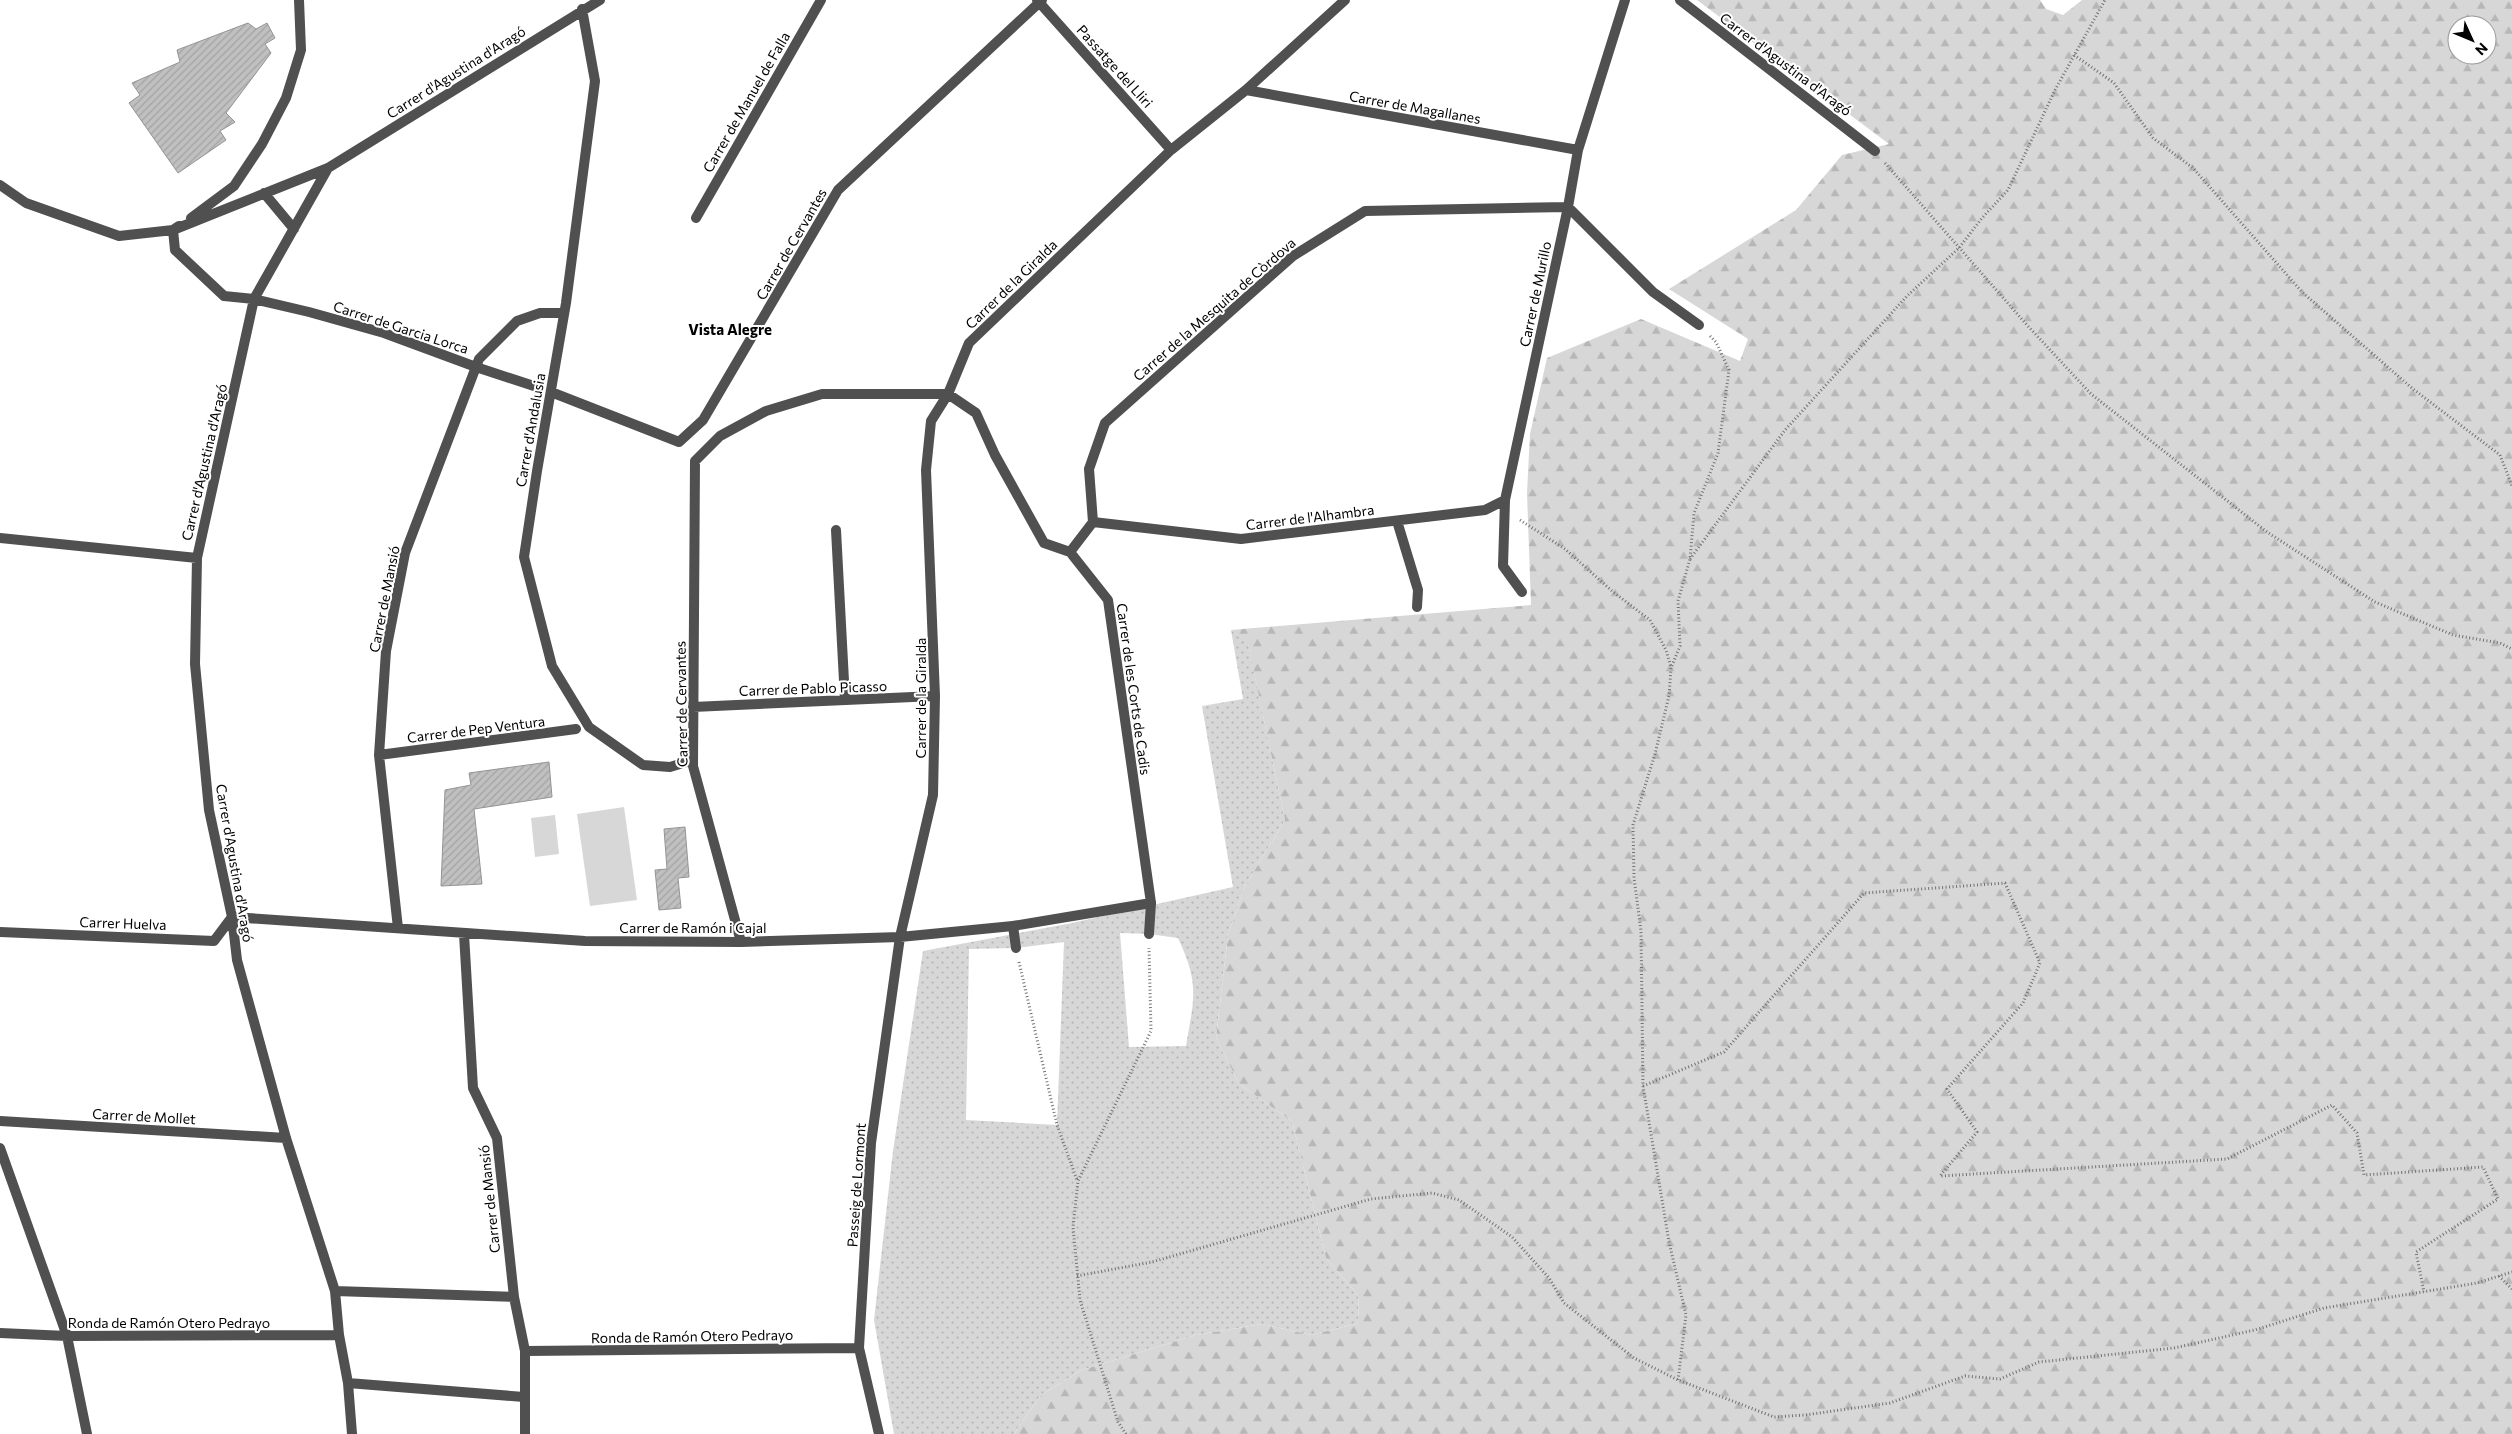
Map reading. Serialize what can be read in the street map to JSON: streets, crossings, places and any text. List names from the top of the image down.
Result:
{
  "streets": {
    "street": [
      "Carrer d'Agustina d'Aragó",
      "Passatge del Lliri",
      "Carrer de Manuel de Falla",
      "Carrer de Magallanes",
      "Carrer de Cervantes",
      "Carrer de la Giralda",
      "Carrer de Murillo",
      "Carrer de la Mesquita de Còrdova",
      "Carrer de Garcia Lorca",
      "Carrer d'Andalusia",
      "Carrer de l'Alhambra",
      "Carrer de Mansió",
      "Carrer de Pablo Picasso",
      "Carrer de les Corts de Cadis",
      "Carrer de Pep Ventura",
      "Carrer Huelva",
      "Carrer de Ramón i Cajal",
      "Carrer de Mollet",
      "Passeig de Lormont",
      "Ronda de Ramón Otero Pedrayo"
    ]
  },
  "crossings": [
    ["Carrer d'Agustina d'Aragó", "Carrer de Garcia Lorca"],
    ["Carrer d'Agustina d'Aragó", "Carrer d'Andalusia"],
    ["Carrer d'Agustina d'Aragó", "Carrer Huelva"],
    ["Carrer d'Agustina d'Aragó", "Carrer de Ramón i Cajal"],
    ["Carrer d'Agustina d'Aragó", "Carrer de Mollet"],
    ["Carrer d'Agustina d'Aragó", "Ronda de Ramón Otero Pedrayo"],
    ["Passatge del Lliri", "Carrer de Cervantes"],
    ["Passatge del Lliri", "Carrer de la Giralda"],
    ["Carrer de Magallanes", "Carrer de la Giralda"],
    ["Carrer de Magallanes", "Carrer de Murillo"],
    ["Carrer de Cervantes", "Carrer de la Giralda"],
    ["Carrer de Cervantes", "Carrer d'Andalusia"],
    ["Carrer de Cervantes", "Carrer de Pablo Picasso"],
    ["Carrer de Cervantes", "Carrer de Ramón i Cajal"],
    ["Carrer de la Giralda", "Carrer de Pablo Picasso"],
    ["Carrer de la Giralda", "Carrer de Ramón i Cajal"],
    ["Carrer de la Giralda", "Passeig de Lormont"],
    ["Carrer de Murillo", "Carrer de la Mesquita de Còrdova"],
    ["Carrer de Murillo", "Carrer de l'Alhambra"],
    ["Carrer de la Mesquita de Còrdova", "Carrer de l'Alhambra"],
    ["Carrer de Garcia Lorca", "Carrer de Mansió"],
    ["Carrer d'Andalusia", "Carrer de Mansió"],
    ["Carrer de Mansió", "Carrer de Pep Ventura"],
    ["Carrer de Mansió", "Carrer de Ramón i Cajal"],
    ["Carrer de Mansió", "Ronda de Ramón Otero Pedrayo"],
    ["Carrer de les Corts de Cadis", "Carrer de Ramón i Cajal"],
    ["Carrer Huelva", "Carrer de Ramón i Cajal"],
    ["Carrer de Ramón i Cajal", "Passeig de Lormont"],
    ["Passeig de Lormont", "Ronda de Ramón Otero Pedrayo"]
  ],
  "districts": ["Vista Alegre"],
  "north": "bottom right"
}
